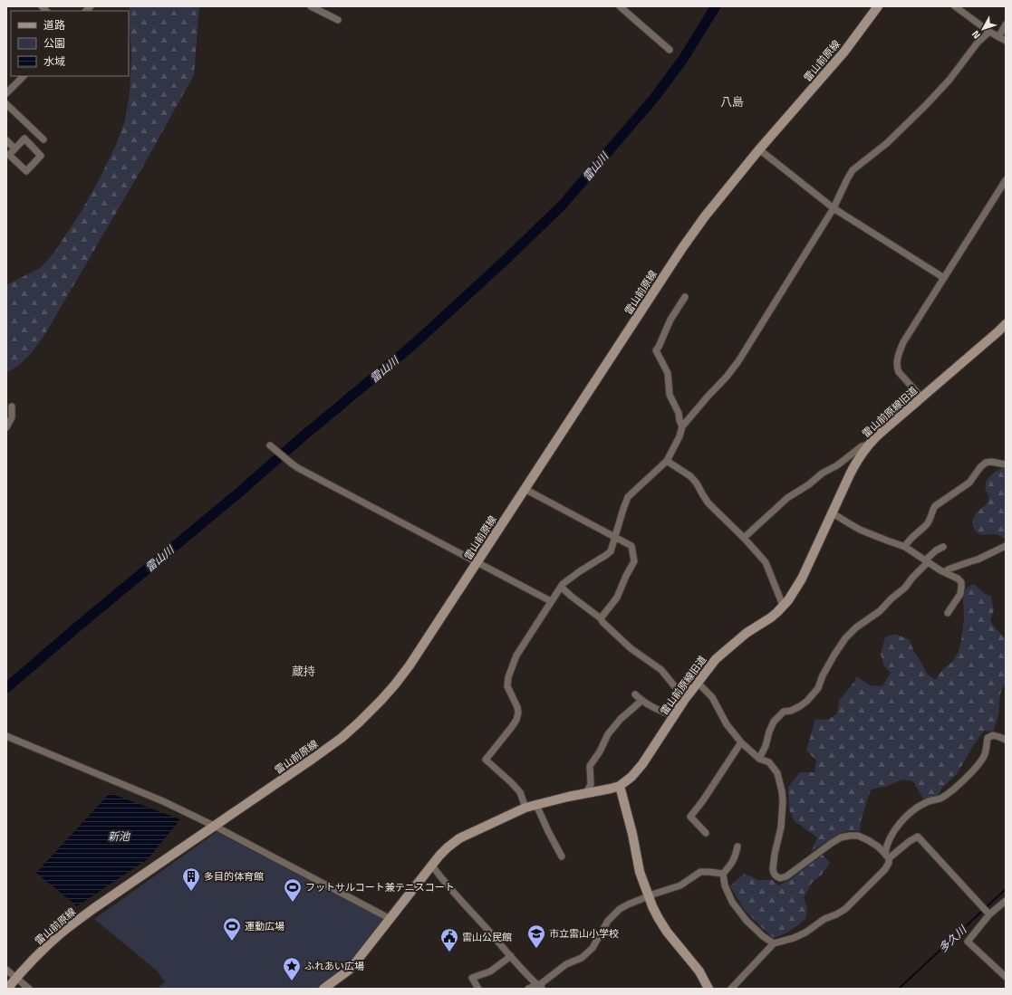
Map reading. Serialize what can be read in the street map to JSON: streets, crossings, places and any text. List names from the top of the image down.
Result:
{
  "streets": {
    "main road": ["雷山前原線", "雷山前原線旧道"]
  },
  "districts": ["八島", "蔵持"],
  "water": ["雷山川", "新池", "多久川"],
  "places": {
    "building": ["多目的体育館"],
    "sports": ["フットサルコート兼テニスコート", "運動広場"],
    "school or university": ["市立雷山小学校"],
    "public building": ["雷山公民館"],
    "place": ["ふれあい広場"]
  },
  "legend": ["道路", "公園", "水域"],
  "north": "bottom left"
}
